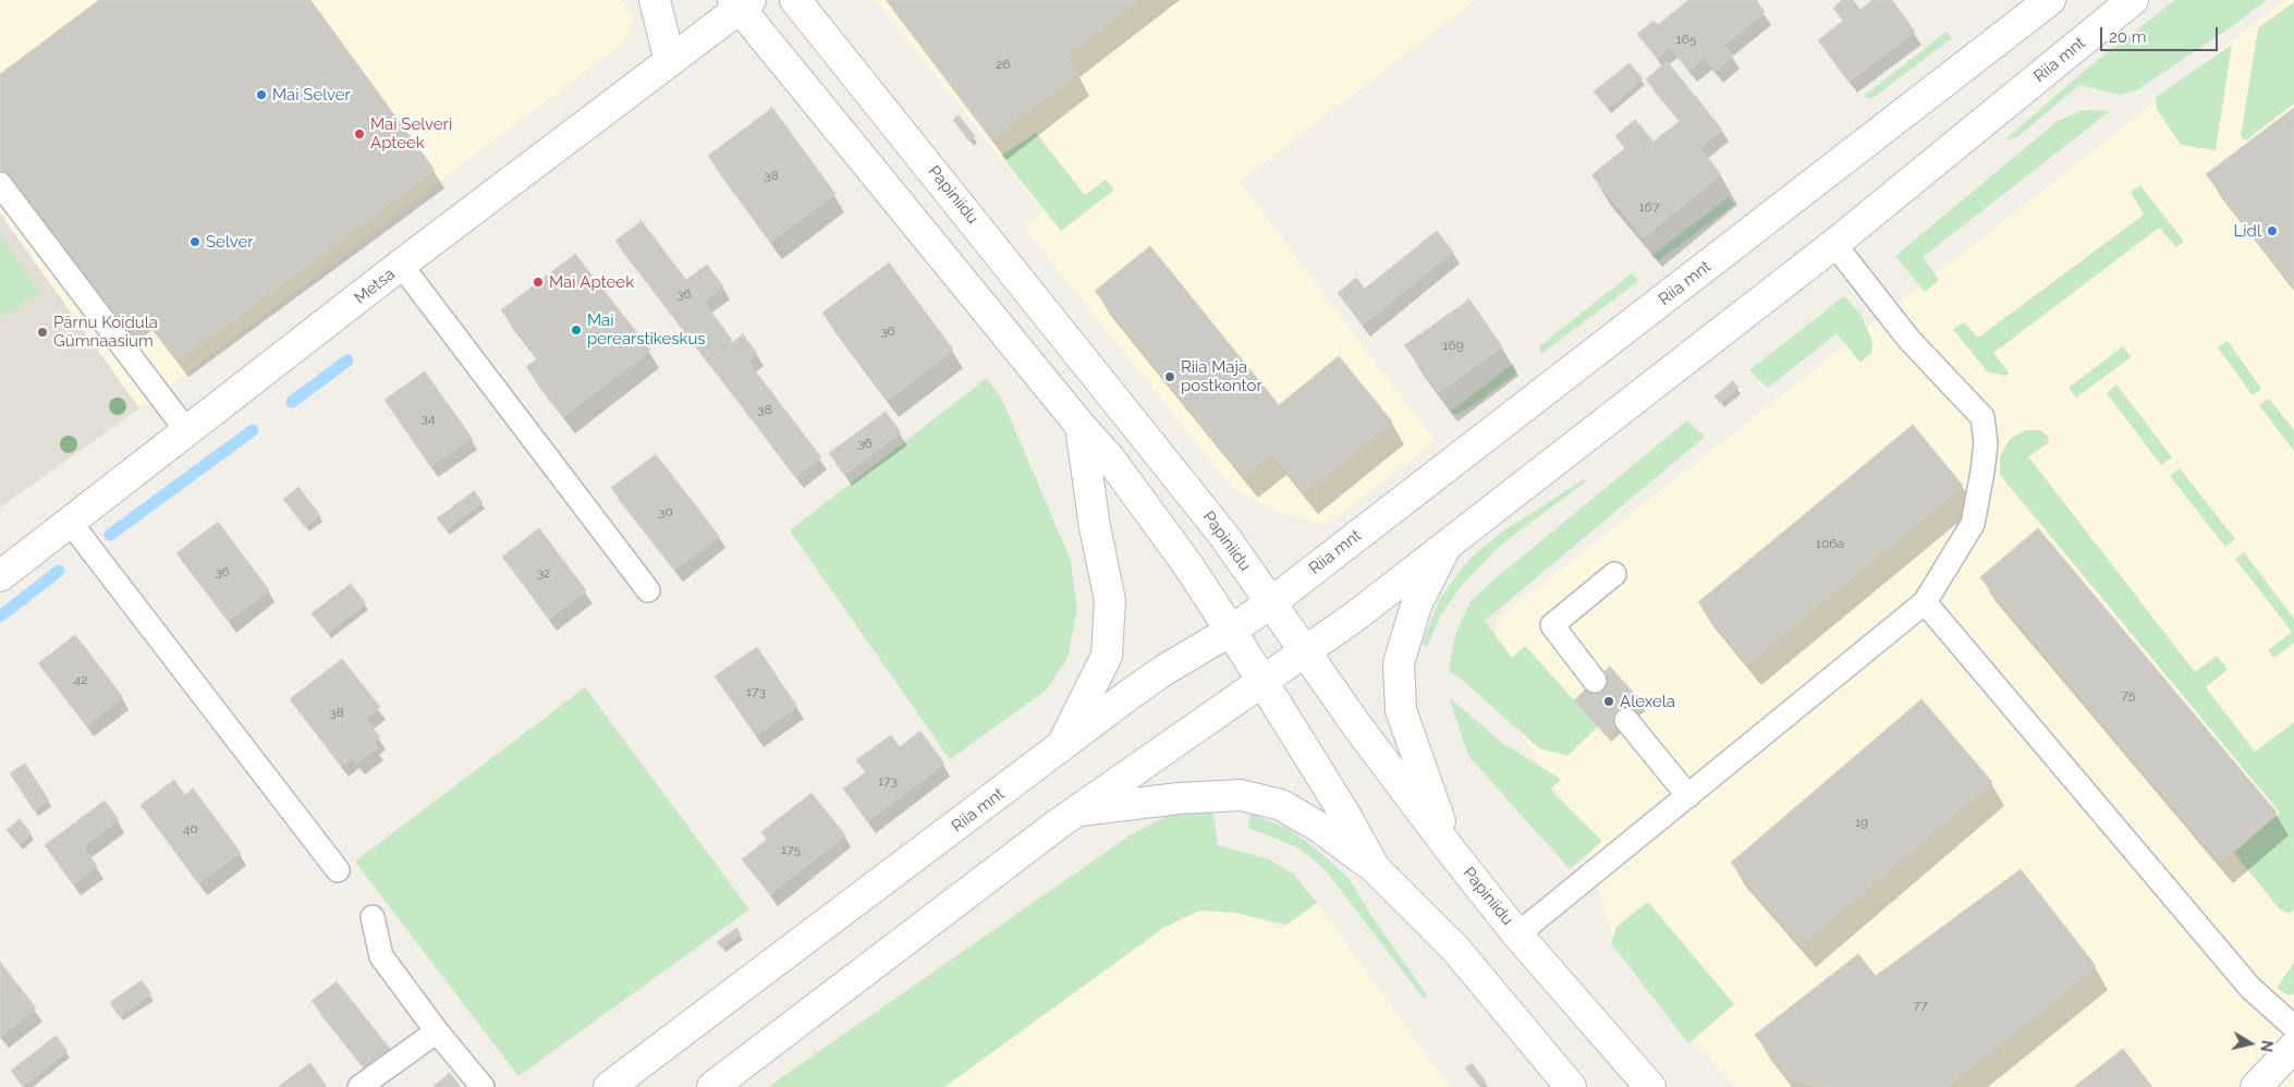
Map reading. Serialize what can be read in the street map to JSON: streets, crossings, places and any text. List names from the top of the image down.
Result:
{
  "streets": {
    "main road": ["Riia mnt", "Papiniidu", "Metsa"]
  },
  "crossings": [
    ["Riia mnt", "Papiniidu"]
  ],
  "places": [
    "Mai Selver",
    "Mai Selveri Apteek",
    "Lidl",
    "Selver",
    "Mai Apteek",
    "Mai perearstikeskus",
    "Pärnu Koidula Gümnaasium",
    "Riia Maja postkontor",
    "Alexela"
  ],
  "house_numbers": [
    "165",
    "26",
    "38",
    "167",
    "36",
    "36",
    "169",
    "38",
    "34",
    "36",
    "30",
    "106a",
    "36",
    "32",
    "42",
    "173",
    "75",
    "38",
    "173",
    "19",
    "40",
    "175",
    "77"
  ],
  "scale_bar": "20 m",
  "north": "right"
}
